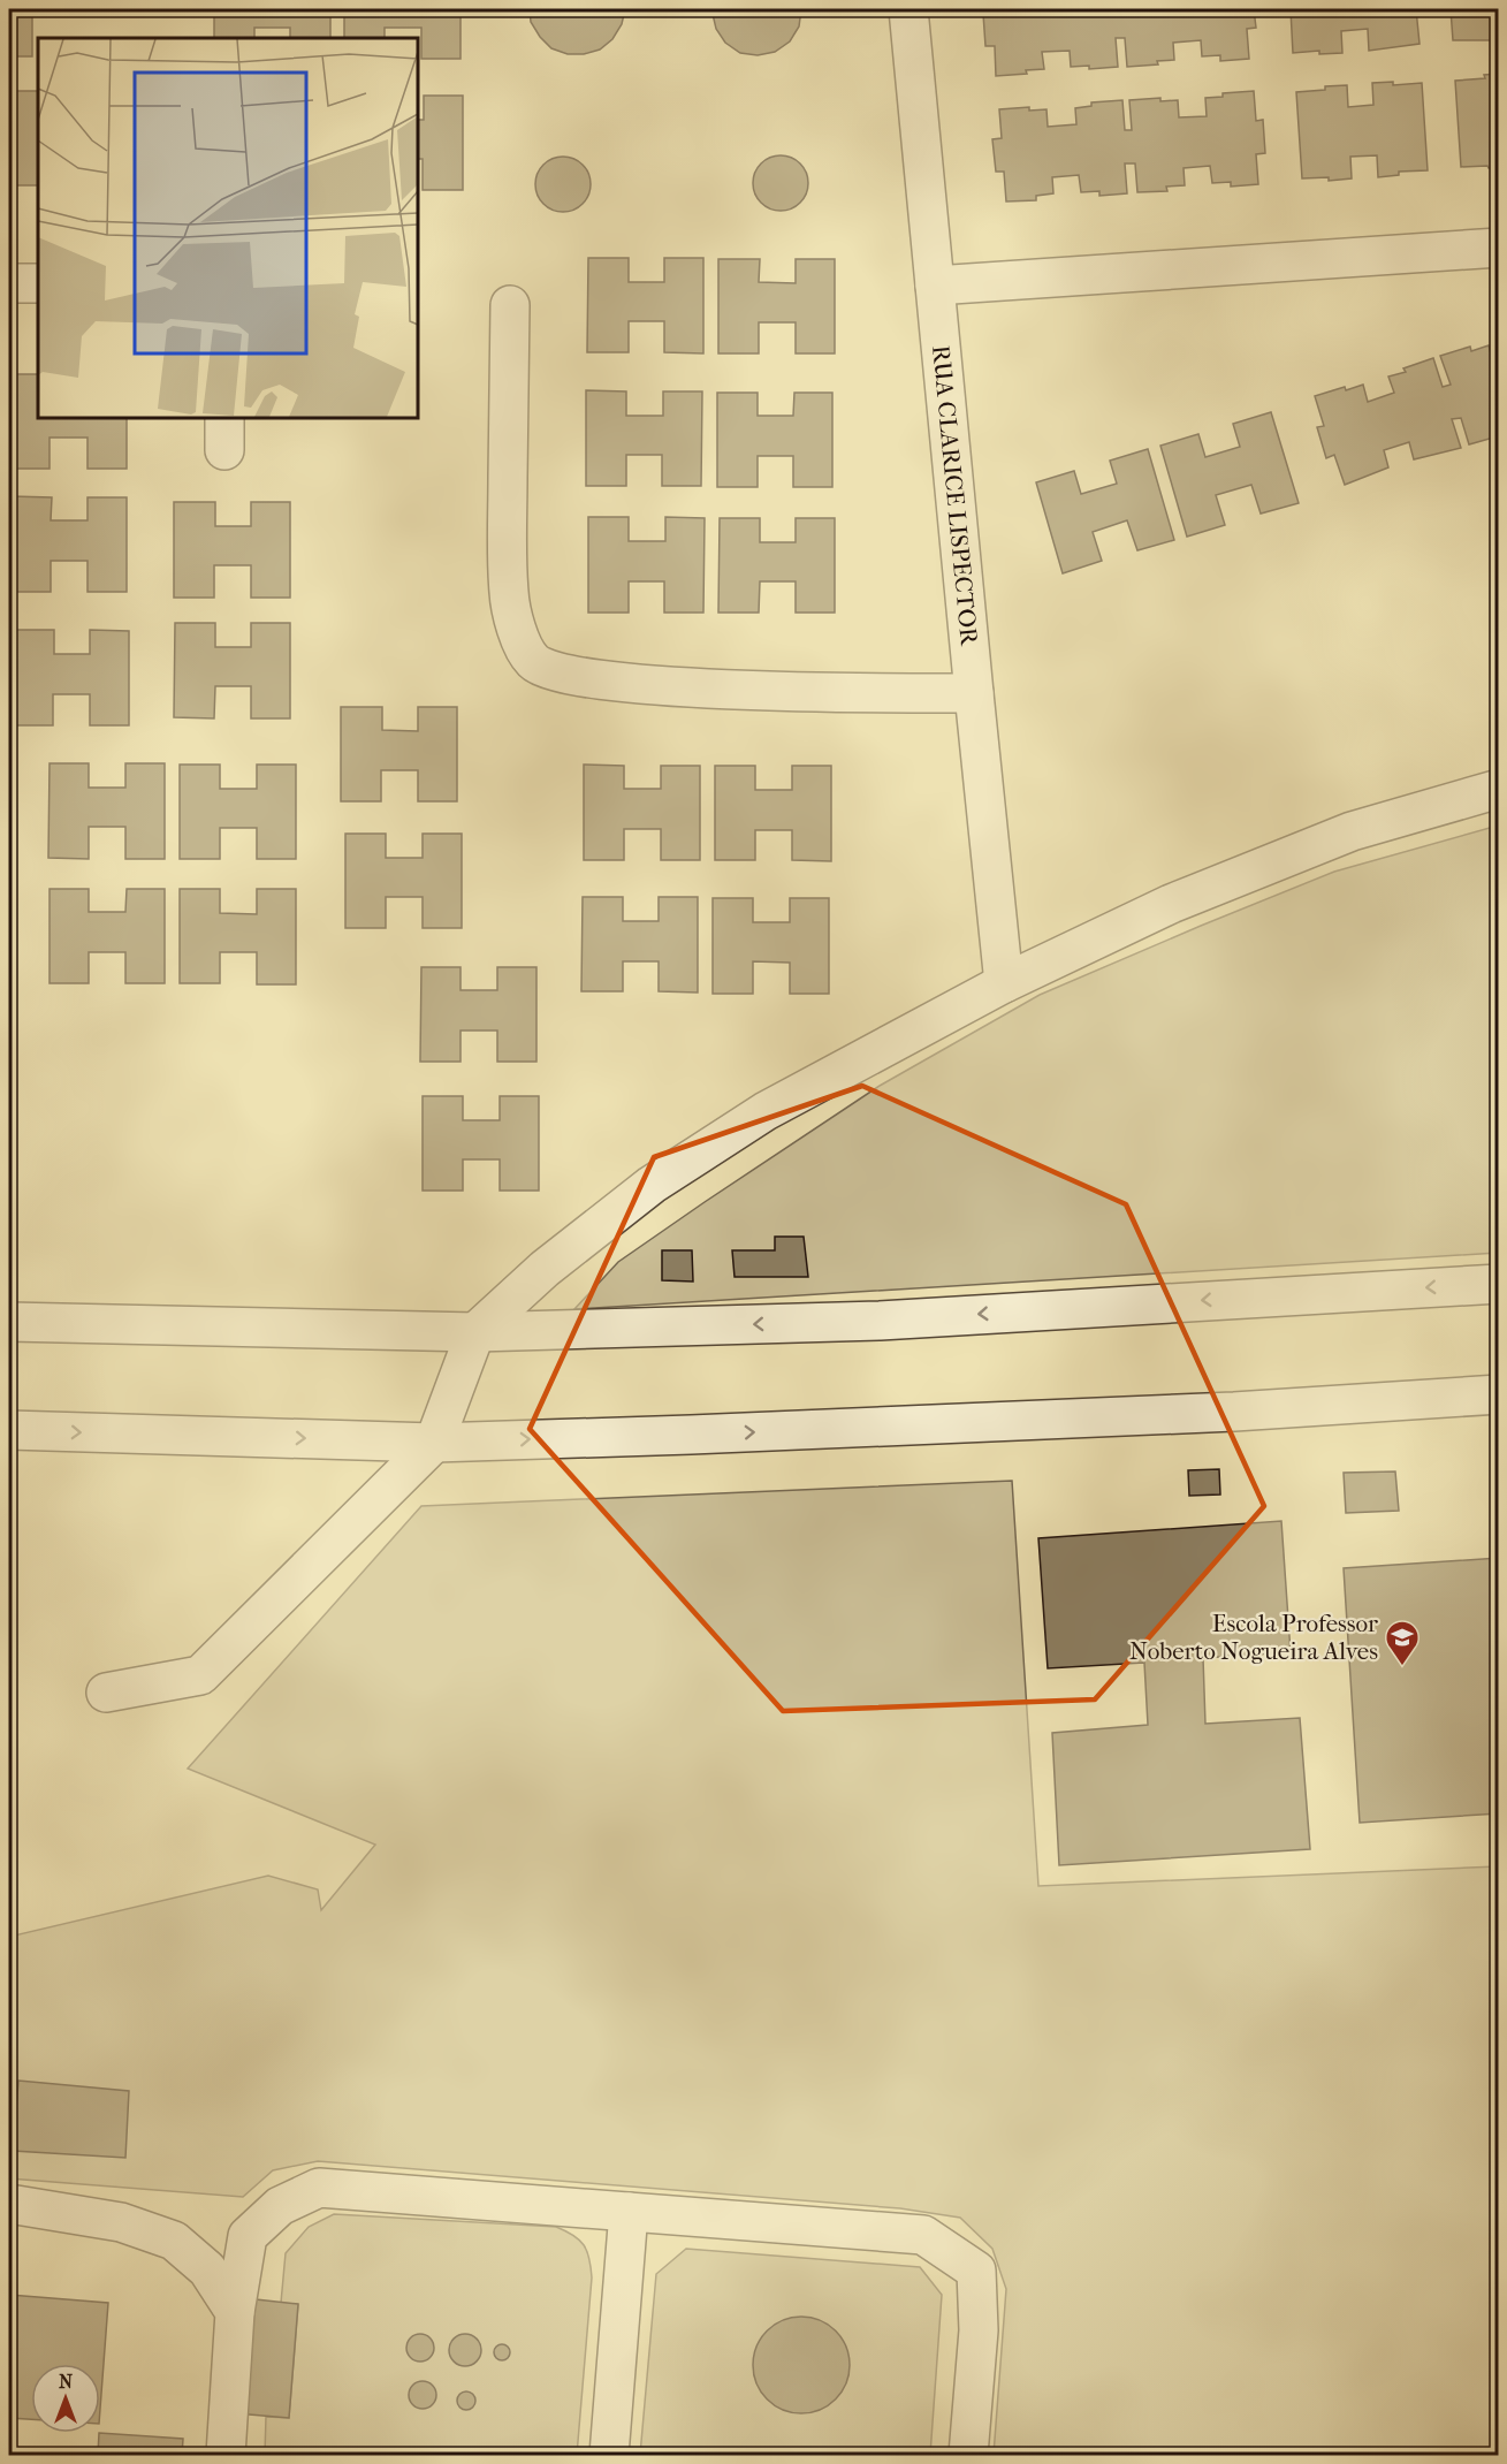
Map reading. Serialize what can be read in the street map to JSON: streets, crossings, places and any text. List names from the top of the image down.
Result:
{
  "streets": {
    "street": ["RUA CLARICE LISPECTOR"]
  },
  "places": {
    "school or university": ["Escola Professor Noberto Nogueira Alves"]
  },
  "north": "top"
}
